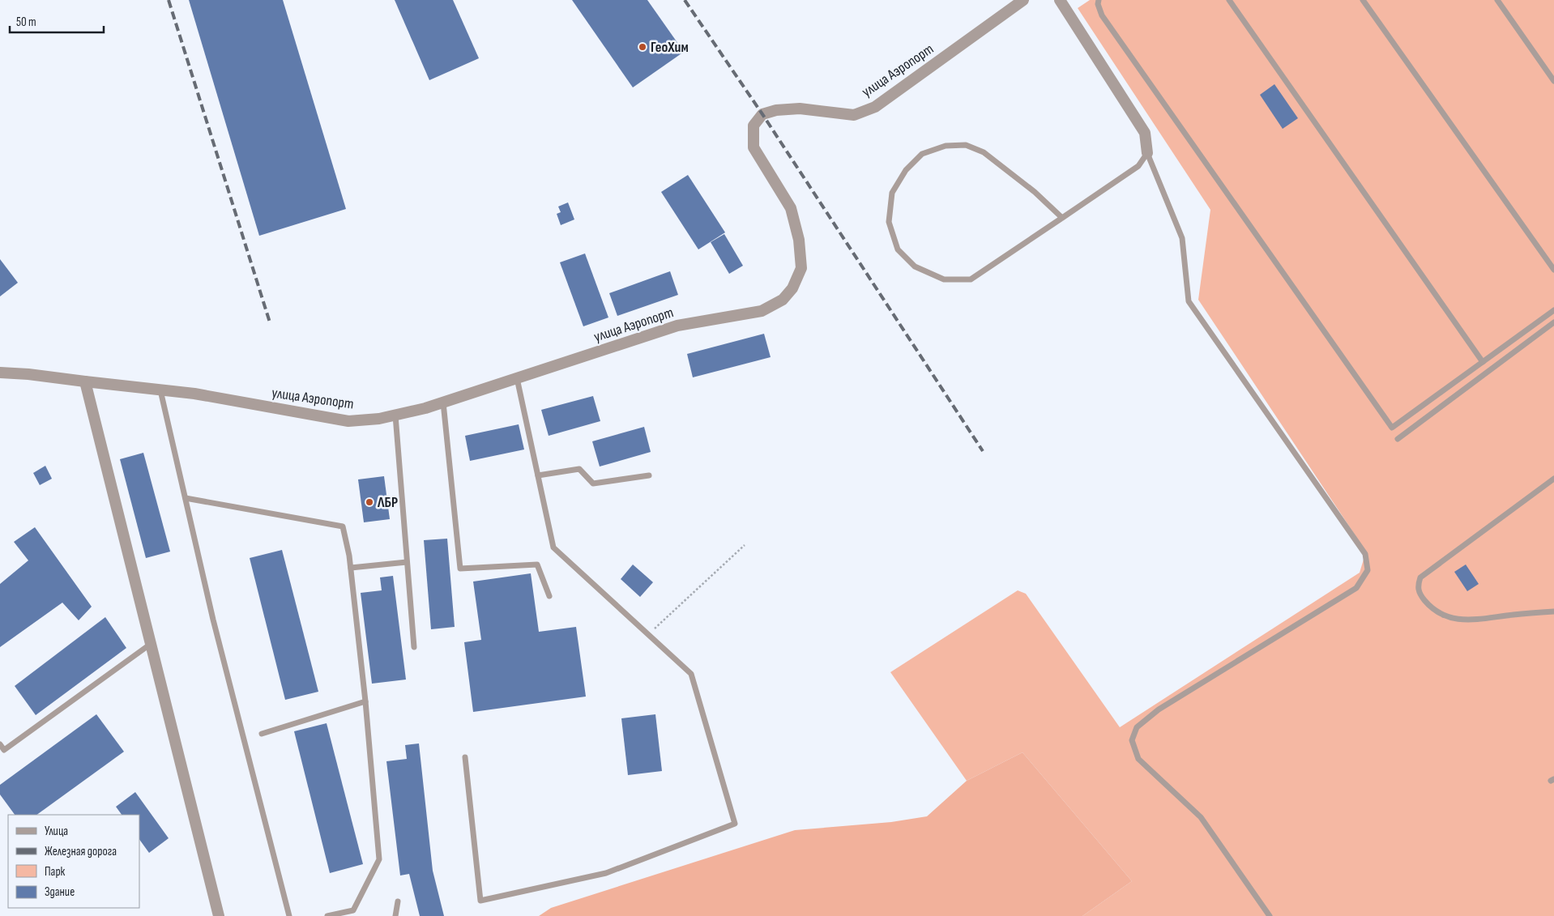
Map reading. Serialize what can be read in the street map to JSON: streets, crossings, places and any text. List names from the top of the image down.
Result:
{
  "streets": {
    "street": ["улица Аэропорт"]
  },
  "places": ["ГеоХим", "ЛБР"],
  "legend": [
    "Улица",
    "Железная дорога",
    "Парк",
    "Здание"
  ],
  "scale_bar": "50 m"
}
